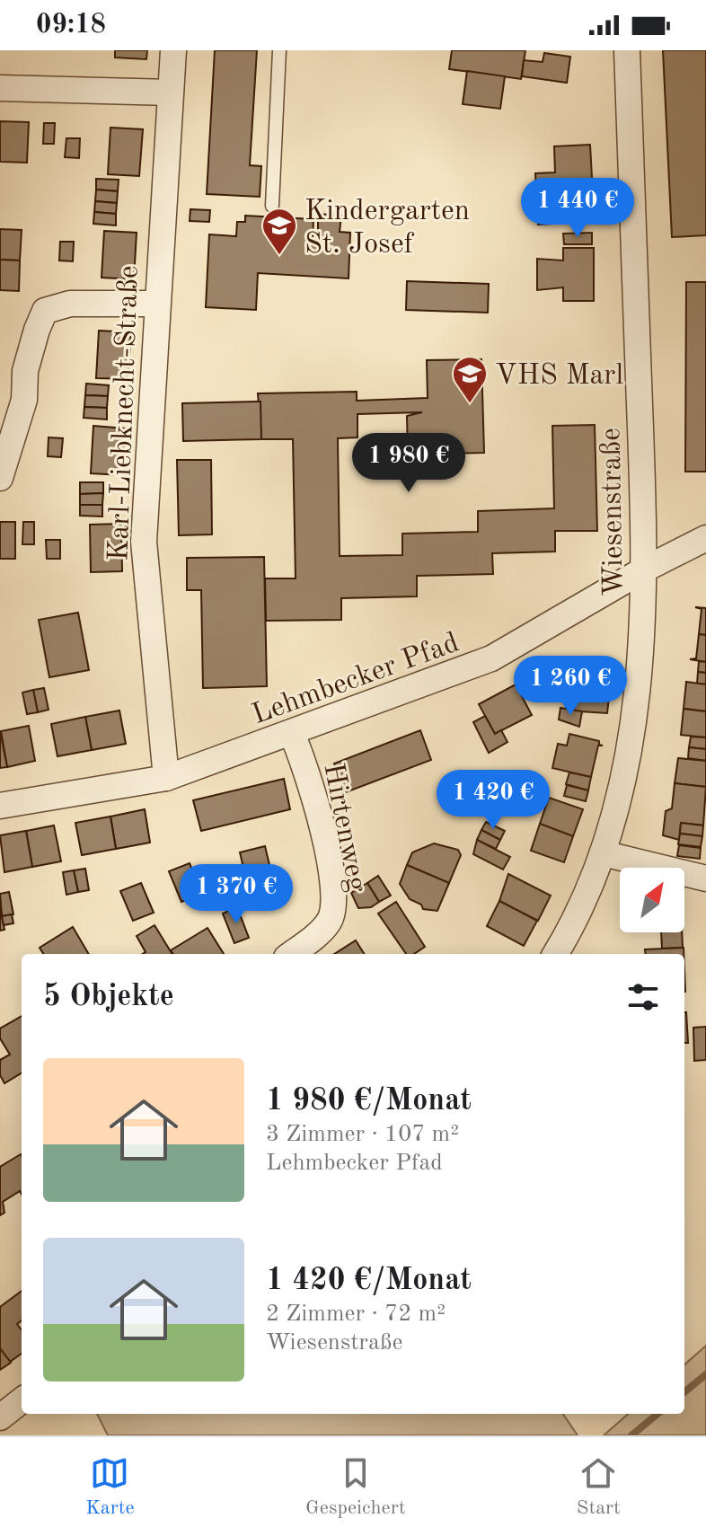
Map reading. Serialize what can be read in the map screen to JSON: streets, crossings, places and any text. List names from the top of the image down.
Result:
{
  "streets": {
    "street": [
      "Karl-Liebknecht-Straße",
      "Wiesenstraße",
      "Lehmbecker Pfad",
      "Hirtenweg"
    ]
  },
  "crossings": [
    ["Karl-Liebknecht-Straße", "Lehmbecker Pfad"],
    ["Wiesenstraße", "Lehmbecker Pfad"],
    ["Lehmbecker Pfad", "Hirtenweg"]
  ],
  "places": {
    "school or university": ["Kindergarten St. Josef", "VHS Marl"]
  },
  "north": "top right",
  "page": {
    "status": "09:18",
    "price": [
      "1 440 €",
      "1 980 €",
      "1 260 €",
      "1 420 €",
      "1 370 €"
    ],
    "heading": "5 Objekte",
    "list": [
      {
        "name": "1 980 €/Monat",
        "note": "3 Zimmer · 107 m² · Lehmbecker Pfad"
      },
      {
        "name": "1 420 €/Monat",
        "note": "2 Zimmer · 72 m² · Wiesenstraße"
      }
    ],
    "tabs": ["Karte", "Gespeichert", "Start"]
  }
}
